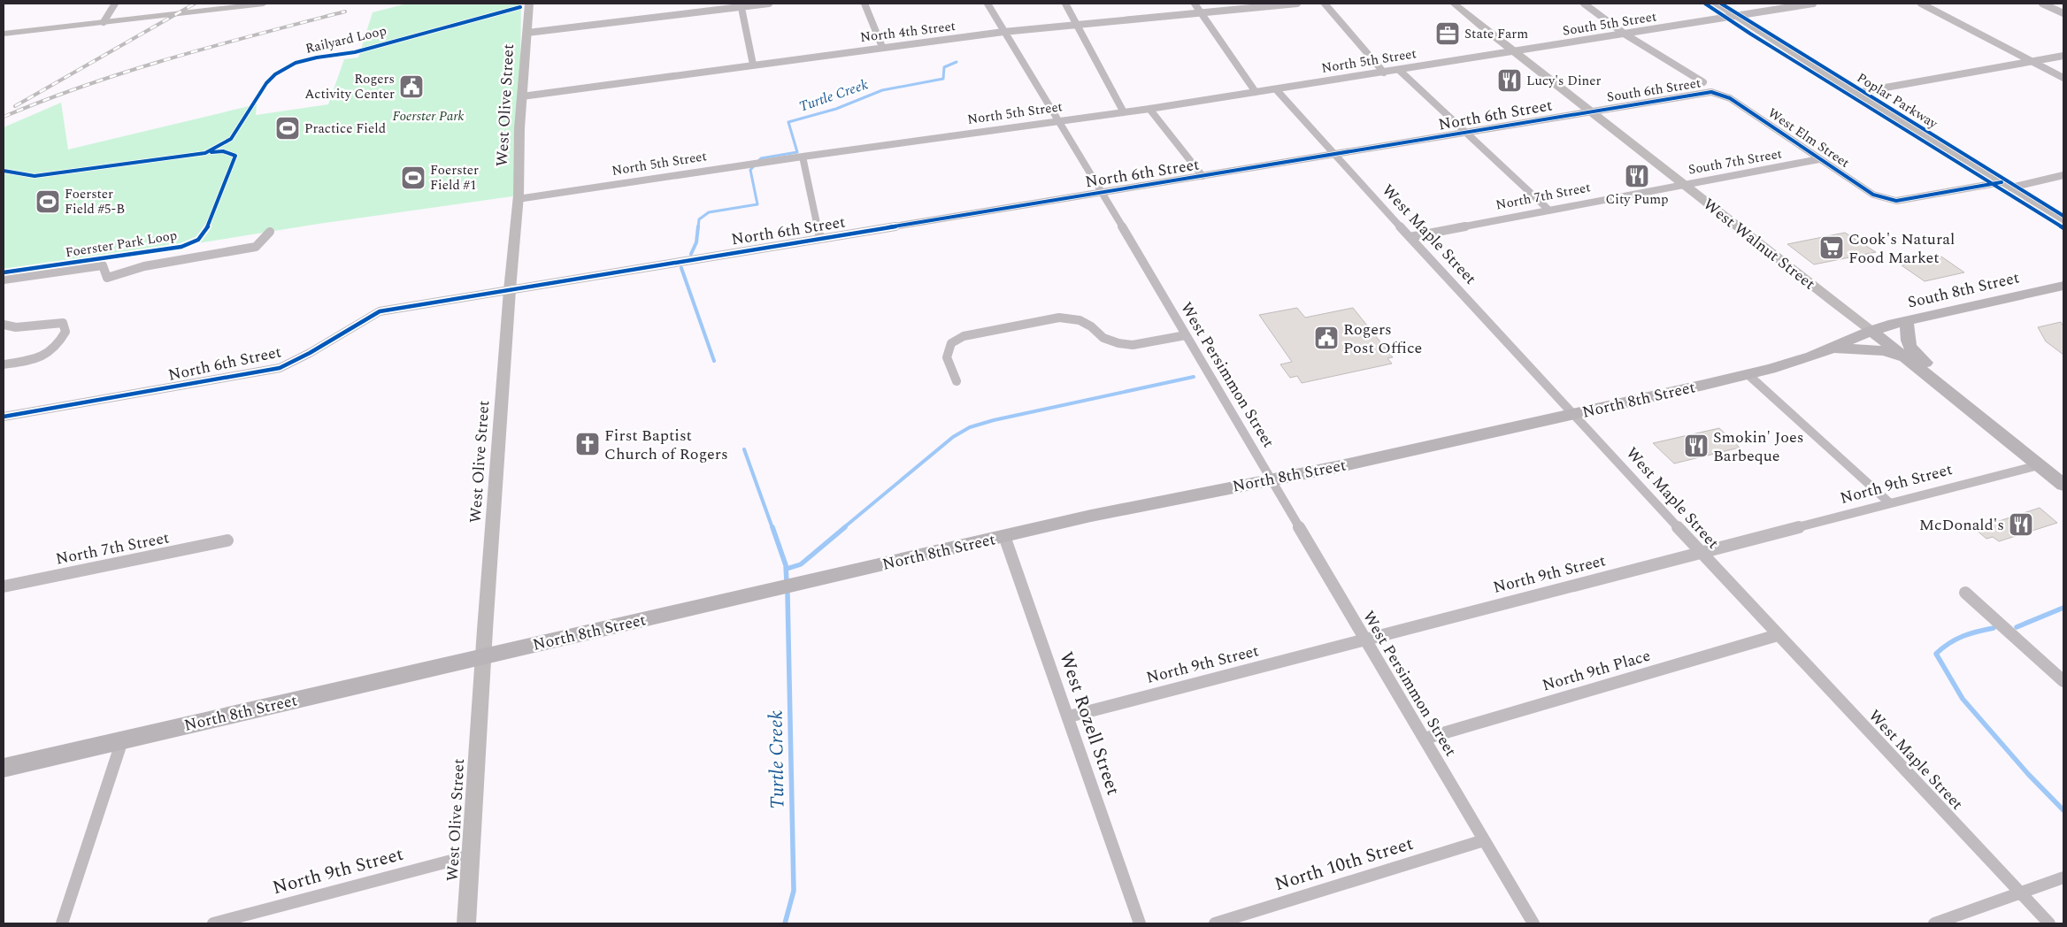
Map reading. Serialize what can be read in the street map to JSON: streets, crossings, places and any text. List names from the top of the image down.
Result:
{
  "streets": {
    "main road": [
      "West Olive Street",
      "West Walnut Street",
      "South 8th Street",
      "North 8th Street"
    ],
    "street": [
      "South 5th Street",
      "North 4th Street",
      "North 5th Street",
      "South 6th Street",
      "North 6th Street",
      "West Elm Street",
      "South 7th Street",
      "North 7th Street",
      "West Maple Street",
      "West Persimmon Street",
      "North 9th Street",
      "North 9th Place",
      "West Rozell Street",
      "North 10th Street"
    ],
    "cycle path": ["Railyard Loop", "Poplar Parkway", "Foerster Park Loop"]
  },
  "crossings": [
    ["South 5th Street", "North 5th Street"],
    ["South 5th Street", "West Walnut Street"],
    ["North 4th Street", "West Olive Street"],
    ["North 4th Street", "West Persimmon Street"],
    ["North 5th Street", "West Olive Street"],
    ["North 5th Street", "West Maple Street"],
    ["North 5th Street", "West Walnut Street"],
    ["North 5th Street", "West Persimmon Street"],
    ["South 6th Street", "North 6th Street"],
    ["South 6th Street", "West Elm Street"],
    ["South 6th Street", "West Walnut Street"],
    ["West Olive Street", "North 6th Street"],
    ["West Olive Street", "North 8th Street"],
    ["West Olive Street", "North 9th Street"],
    ["North 6th Street", "West Maple Street"],
    ["North 6th Street", "West Walnut Street"],
    ["North 6th Street", "West Persimmon Street"],
    ["West Elm Street", "South 7th Street"],
    ["South 7th Street", "North 7th Street"],
    ["South 7th Street", "West Walnut Street"],
    ["North 7th Street", "West Maple Street"],
    ["North 7th Street", "West Walnut Street"],
    ["West Maple Street", "North 8th Street"],
    ["West Maple Street", "North 9th Street"],
    ["West Maple Street", "North 9th Place"],
    ["West Walnut Street", "South 8th Street"],
    ["West Walnut Street", "North 8th Street"],
    ["West Walnut Street", "North 9th Street"],
    ["South 8th Street", "North 8th Street"],
    ["West Persimmon Street", "North 8th Street"],
    ["West Persimmon Street", "North 9th Street"],
    ["West Persimmon Street", "North 9th Place"],
    ["West Persimmon Street", "North 10th Street"],
    ["North 8th Street", "West Rozell Street"],
    ["North 9th Street", "West Rozell Street"]
  ],
  "water": ["Turtle Creek"],
  "parks": ["Foerster Park"],
  "places": {
    "office": ["State Farm"],
    "restaurant": [
      "Lucy's Diner",
      "City Pump",
      "Smokin' Joes Barbeque",
      "McDonald's"
    ],
    "public building": ["Rogers Activity Center", "Rogers Post Office"],
    "sports": ["Practice Field", "Foerster Field #1", "Foerster Field #5-B"],
    "supermarket": ["Cook's Natural Food Market"],
    "church": ["First Baptist Church of Rogers"]
  }
}
